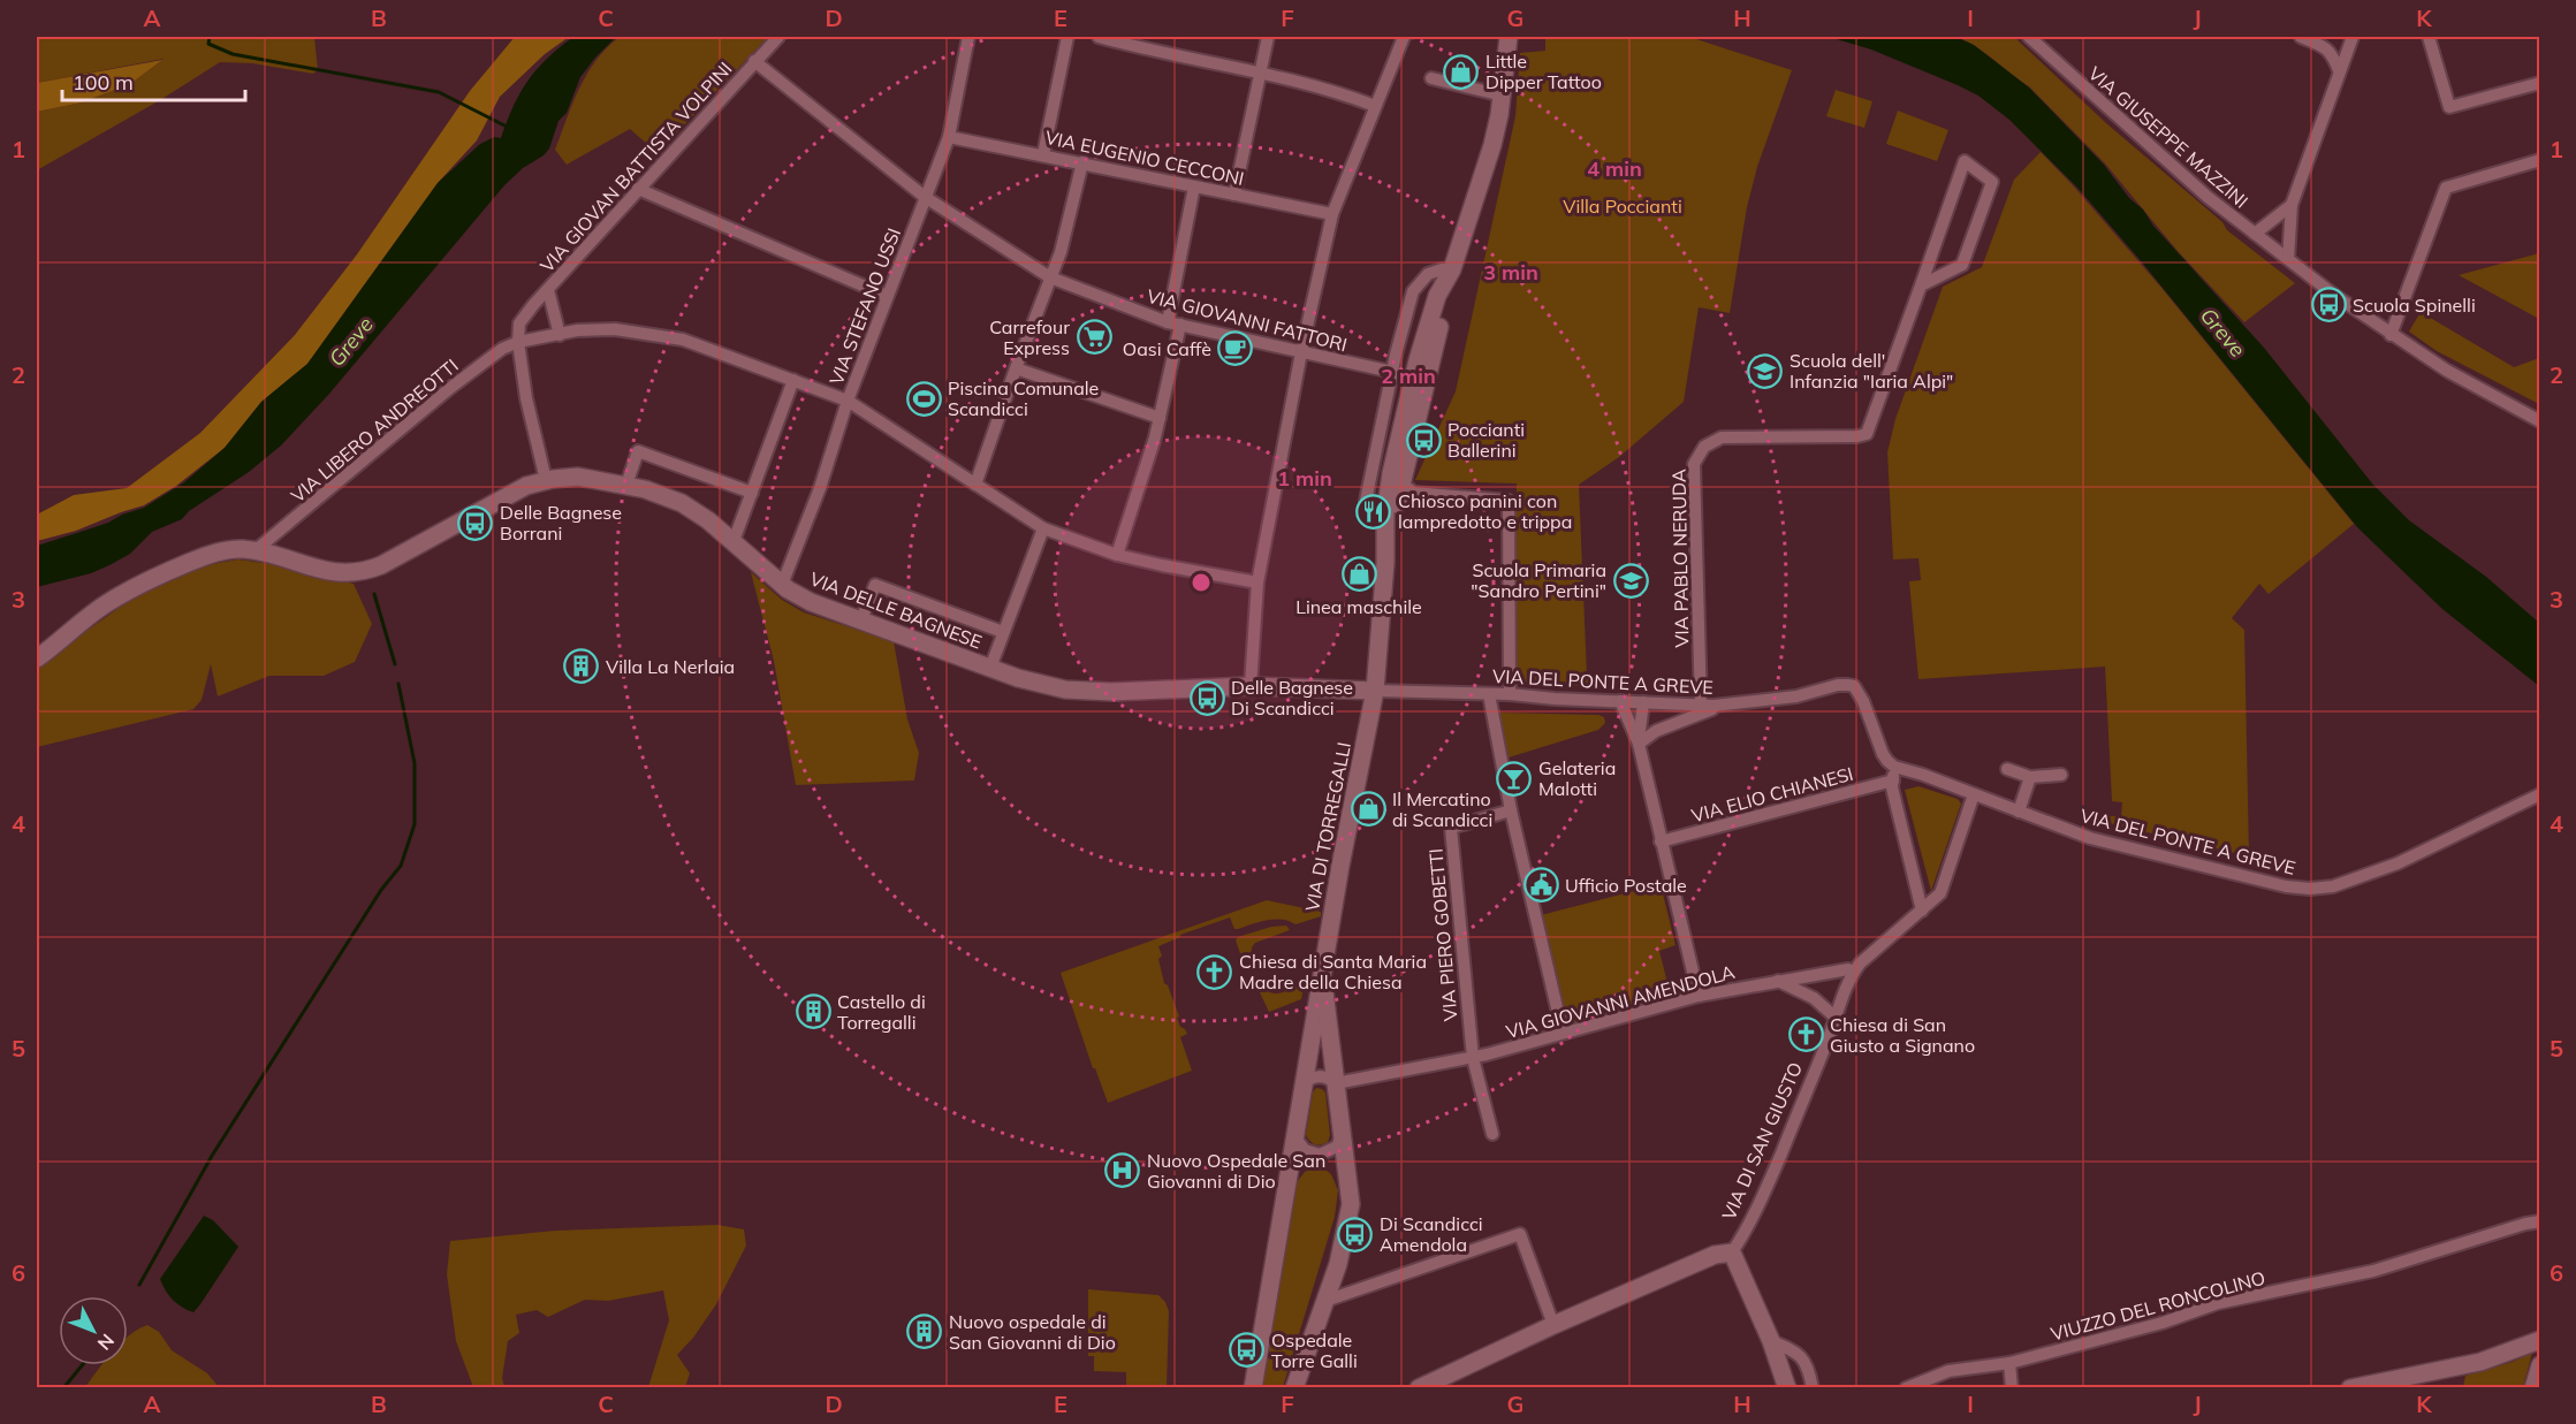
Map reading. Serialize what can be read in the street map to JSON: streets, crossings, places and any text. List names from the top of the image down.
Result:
{
  "streets": {
    "main road": ["VIA DELLE BAGNESE", "VIA DI TORREGALLI"],
    "street": [
      "VIA GIUSEPPE MAZZINI",
      "VIA EUGENIO CECCONI",
      "VIA GIOVAN BATTISTA VOLPINI",
      "VIA STEFANO USSI",
      "VIA GIOVANNI FATTORI",
      "VIA LIBERO ANDREOTTI",
      "VIA PABLO NERUDA",
      "VIA DEL PONTE A GREVE",
      "VIA ELIO CHIANESI",
      "VIA PIERO GOBETTI",
      "VIA GIOVANNI AMENDOLA",
      "VIA DI SAN GIUSTO",
      "VIUZZO DEL RONCOLINO"
    ]
  },
  "crossings": [
    ["VIA EUGENIO CECCONI", "VIA STEFANO USSI"],
    ["VIA GIOVAN BATTISTA VOLPINI", "VIA GIOVANNI FATTORI"],
    ["VIA GIOVAN BATTISTA VOLPINI", "VIA LIBERO ANDREOTTI"],
    ["VIA STEFANO USSI", "VIA GIOVANNI FATTORI"],
    ["VIA STEFANO USSI", "VIA LIBERO ANDREOTTI"],
    ["VIA STEFANO USSI", "VIA DELLE BAGNESE"],
    ["VIA LIBERO ANDREOTTI", "VIA DELLE BAGNESE"],
    ["VIA PABLO NERUDA", "VIA DEL PONTE A GREVE"],
    ["VIA DELLE BAGNESE", "VIA DEL PONTE A GREVE"],
    ["VIA DELLE BAGNESE", "VIA DI TORREGALLI"],
    ["VIA DEL PONTE A GREVE", "VIA DI TORREGALLI"],
    ["VIA DEL PONTE A GREVE", "VIA DI SAN GIUSTO"],
    ["VIA DI TORREGALLI", "VIA GIOVANNI AMENDOLA"],
    ["VIA PIERO GOBETTI", "VIA GIOVANNI AMENDOLA"],
    ["VIA GIOVANNI AMENDOLA", "VIA DI SAN GIUSTO"]
  ],
  "water": ["Greve"],
  "parks": ["Villa Poccianti"],
  "places": {
    "shop": ["Little Dipper Tattoo", "Linea maschile", "Il Mercatino di Scandicci"],
    "bus stop": [
      "Scuola Spinelli",
      "Poccianti Ballerini",
      "Delle Bagnese Borrani",
      "Delle Bagnese Di Scandicci",
      "Di Scandicci Amendola",
      "Ospedale Torre Galli"
    ],
    "supermarket": ["Carrefour Express"],
    "cafe": ["Oasi Caffè"],
    "school or university": ["Scuola dell' Infanzia \"Iaria Alpi\"", "Scuola Primaria \"Sandro Pertini\""],
    "sports": ["Piscina Comunale Scandicci"],
    "restaurant": ["Chiosco panini con lampredotto e trippa"],
    "building": ["Villa La Nerlaia", "Castello di Torregalli", "Nuovo ospedale di San Giovanni di Dio"],
    "bar": ["Gelateria Malotti"],
    "public building": ["Ufficio Postale"],
    "church": ["Chiesa di Santa Maria Madre della Chiesa", "Chiesa di San Giusto a Signano"],
    "hospital": ["Nuovo Ospedale San Giovanni di Dio"]
  },
  "scale_bar": "100 m",
  "north": "bottom right",
  "grid": {
    "columns": [
      "A",
      "B",
      "C",
      "D",
      "E",
      "F",
      "G",
      "H",
      "I",
      "J",
      "K"
    ],
    "rows": [
      "1",
      "2",
      "3",
      "4",
      "5",
      "6"
    ]
  },
  "rings": [
    "4 min",
    "3 min",
    "2 min",
    "1 min"
  ]
}
